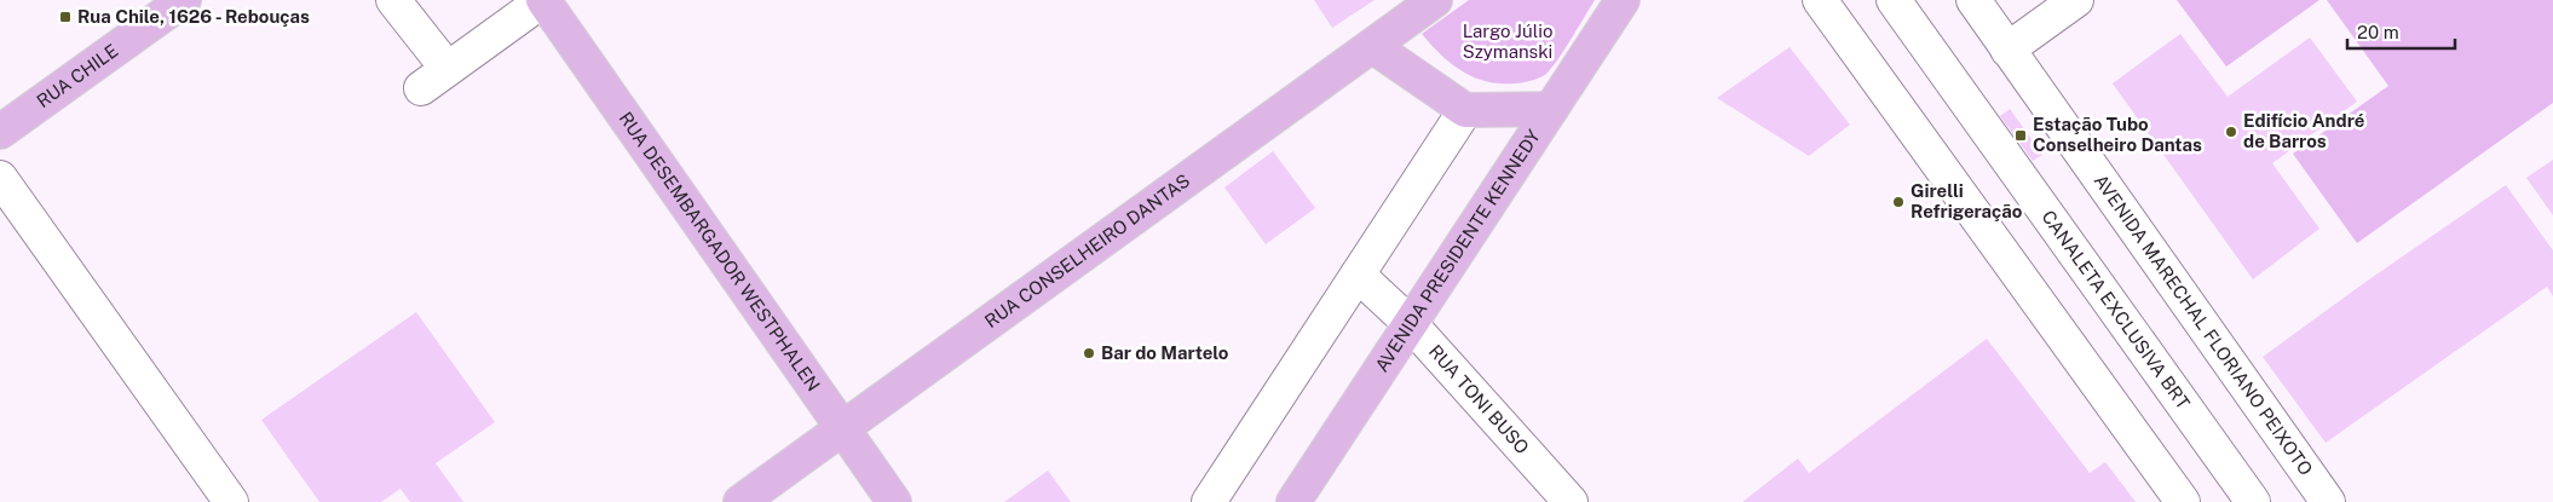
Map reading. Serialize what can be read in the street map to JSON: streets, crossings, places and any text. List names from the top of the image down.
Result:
{
  "streets": {
    "main road": [
      "RUA CHILE",
      "RUA DESEMBARGADOR WESTPHALEN",
      "RUA CONSELHEIRO DANTAS",
      "AVENIDA PRESIDENTE KENNEDY"
    ],
    "street": ["CANALETA EXCLUSIVA BRT", "AVENIDA MARECHAL FLORIANO PEIXOTO", "RUA TONI BUSO"]
  },
  "crossings": [
    ["RUA DESEMBARGADOR WESTPHALEN", "RUA CONSELHEIRO DANTAS"],
    ["AVENIDA PRESIDENTE KENNEDY", "RUA TONI BUSO"]
  ],
  "parks": ["Largo Júlio Szymanski"],
  "places": {
    "transit": ["Rua Chile, 1626 - Rebouças", "Estação Tubo Conselheiro Dantas"],
    "other": ["Edifício André de Barros", "Girelli Refrigeração", "Bar do Martelo"]
  },
  "scale_bar": "20 m"
}
